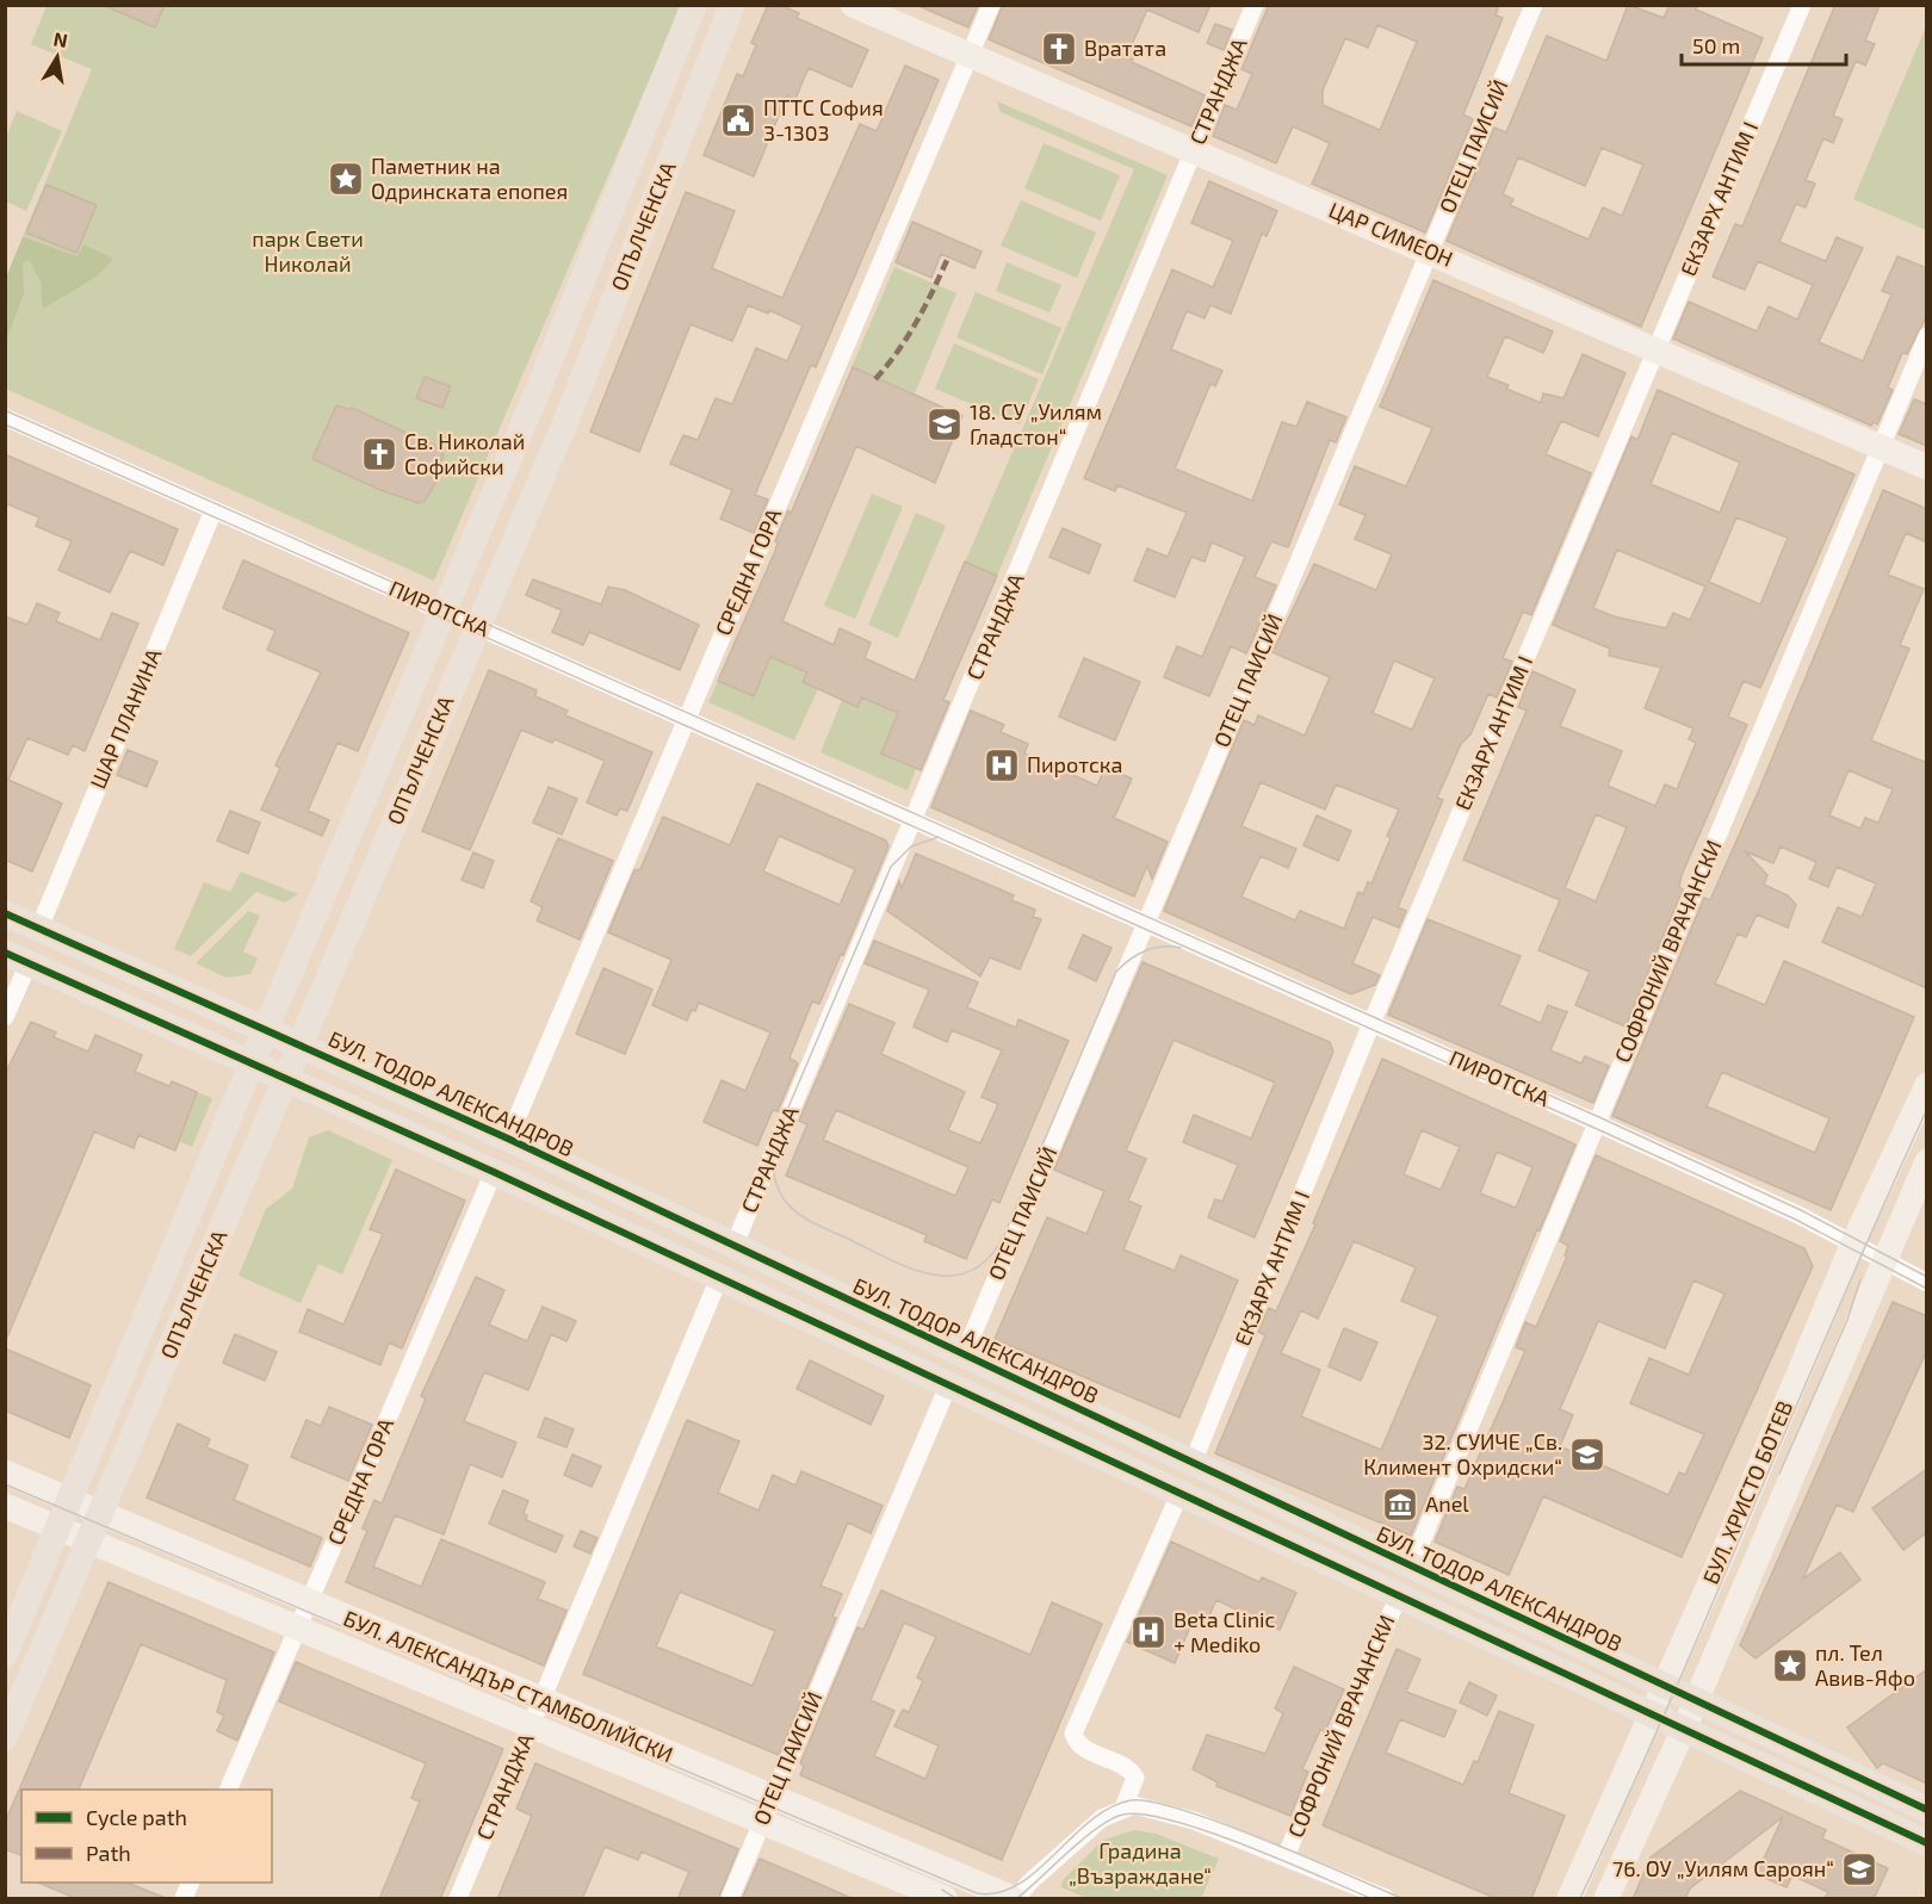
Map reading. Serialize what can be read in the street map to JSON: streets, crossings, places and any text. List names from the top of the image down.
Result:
{
  "streets": {
    "main road": [
      "ОПЪЛЧЕНСКА",
      "ЦАР СИМЕОН",
      "БУЛ. ТОДОР АЛЕКСАНДРОВ",
      "БУЛ. ХРИСТО БОТЕВ",
      "БУЛ. АЛЕКСАНДЪР СТАМБОЛИЙСКИ"
    ],
    "street": [
      "СТРАНДЖА",
      "ОТЕЦ ПАИСИЙ",
      "ЕКЗАРХ АНТИМ I",
      "СРЕДНА ГОРА",
      "ПИРОТСКА",
      "ШАР ПЛАНИНА",
      "СОФРОНИЙ ВРАЧАНСКИ"
    ]
  },
  "crossings": [
    ["СТРАНДЖА", "ЦАР СИМЕОН"],
    ["СТРАНДЖА", "ПИРОТСКА"],
    ["СТРАНДЖА", "БУЛ. ТОДОР АЛЕКСАНДРОВ"],
    ["СТРАНДЖА", "БУЛ. АЛЕКСАНДЪР СТАМБОЛИЙСКИ"],
    ["ОТЕЦ ПАИСИЙ", "ЦАР СИМЕОН"],
    ["ОТЕЦ ПАИСИЙ", "ПИРОТСКА"],
    ["ОТЕЦ ПАИСИЙ", "БУЛ. ТОДОР АЛЕКСАНДРОВ"],
    ["ОТЕЦ ПАИСИЙ", "БУЛ. АЛЕКСАНДЪР СТАМБОЛИЙСКИ"],
    ["ЕКЗАРХ АНТИМ I", "ЦАР СИМЕОН"],
    ["ЕКЗАРХ АНТИМ I", "ПИРОТСКА"],
    ["ЕКЗАРХ АНТИМ I", "БУЛ. ТОДОР АЛЕКСАНДРОВ"],
    ["ОПЪЛЧЕНСКА", "ПИРОТСКА"],
    ["ОПЪЛЧЕНСКА", "БУЛ. ТОДОР АЛЕКСАНДРОВ"],
    ["ОПЪЛЧЕНСКА", "БУЛ. АЛЕКСАНДЪР СТАМБОЛИЙСКИ"],
    ["ЦАР СИМЕОН", "СРЕДНА ГОРА"],
    ["ЦАР СИМЕОН", "СОФРОНИЙ ВРАЧАНСКИ"],
    ["СРЕДНА ГОРА", "ПИРОТСКА"],
    ["СРЕДНА ГОРА", "БУЛ. ТОДОР АЛЕКСАНДРОВ"],
    ["СРЕДНА ГОРА", "БУЛ. АЛЕКСАНДЪР СТАМБОЛИЙСКИ"],
    ["ПИРОТСКА", "ШАР ПЛАНИНА"],
    ["ПИРОТСКА", "СОФРОНИЙ ВРАЧАНСКИ"],
    ["ПИРОТСКА", "БУЛ. ХРИСТО БОТЕВ"],
    ["ШАР ПЛАНИНА", "БУЛ. ТОДОР АЛЕКСАНДРОВ"],
    ["СОФРОНИЙ ВРАЧАНСКИ", "БУЛ. ТОДОР АЛЕКСАНДРОВ"],
    ["БУЛ. ТОДОР АЛЕКСАНДРОВ", "БУЛ. ХРИСТО БОТЕВ"]
  ],
  "parks": ["парк Свети Николай", "Градина „Възраждане“"],
  "places": {
    "church": ["Вратата", "Св. Николай Софийски"],
    "public building": ["ПТТС София 3-1303"],
    "place": ["Паметник на Одринската епопея", "пл. Тел Авив-Яфо"],
    "school or university": ["18. СУ „Уилям Гладстон“", "32. СУИЧЕ „Св. Климент Охридски“", "76. ОУ „Уилям Сароян“"],
    "hospital": ["Пиротска", "Beta Clinic + Mediko"],
    "museum": ["Anel"]
  },
  "legend": ["Cycle path", "Path"],
  "scale_bar": "50 m",
  "north": "top"
}
